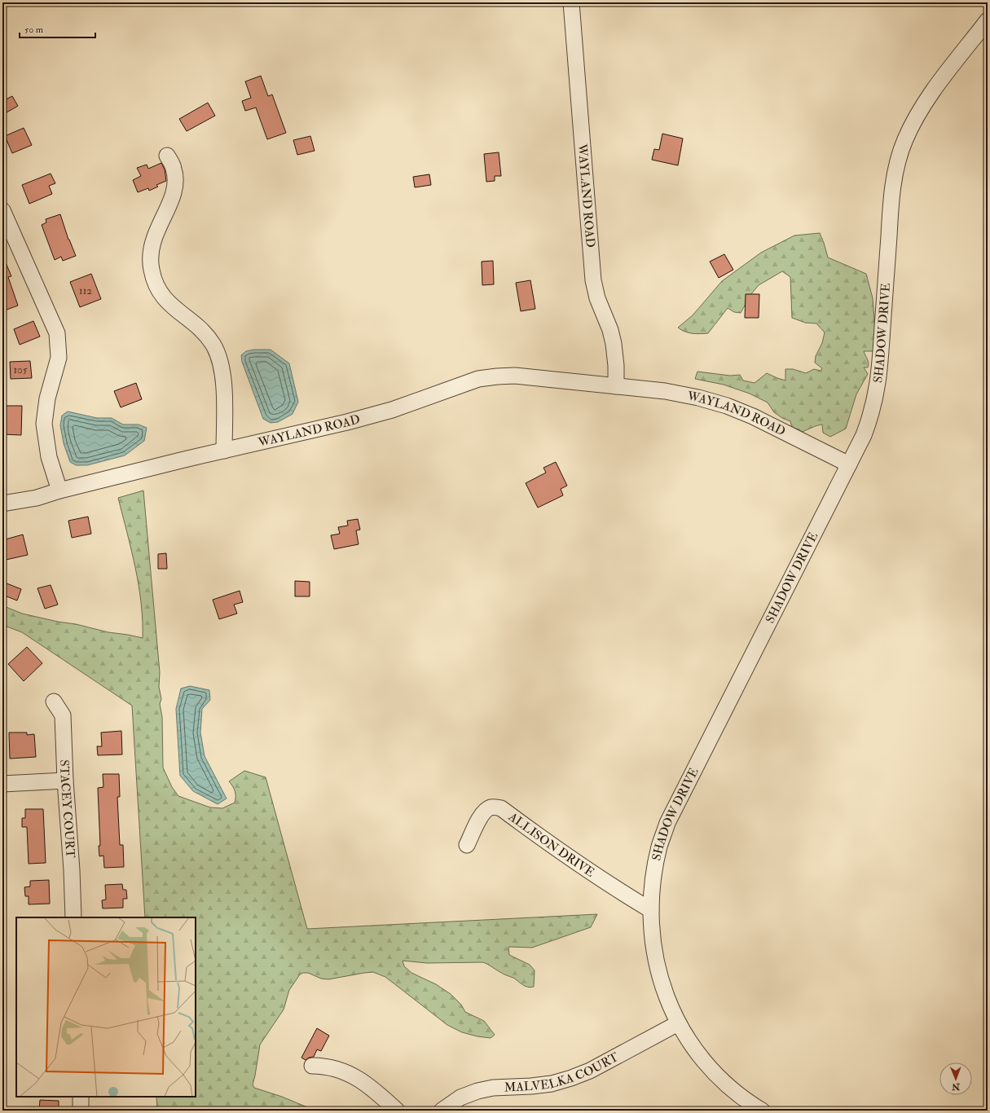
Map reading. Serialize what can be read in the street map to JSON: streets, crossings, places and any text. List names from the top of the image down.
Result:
{
  "streets": {
    "street": [
      "WAYLAND ROAD",
      "SHADOW DRIVE",
      "STACEY COURT",
      "ALLISON DRIVE",
      "MALVELKA COURT"
    ]
  },
  "crossings": [
    ["WAYLAND ROAD", "SHADOW DRIVE"],
    ["SHADOW DRIVE", "ALLISON DRIVE"],
    ["SHADOW DRIVE", "MALVELKA COURT"]
  ],
  "house_numbers": ["112", "105"],
  "scale_bar": "50 m",
  "north": "bottom"
}
